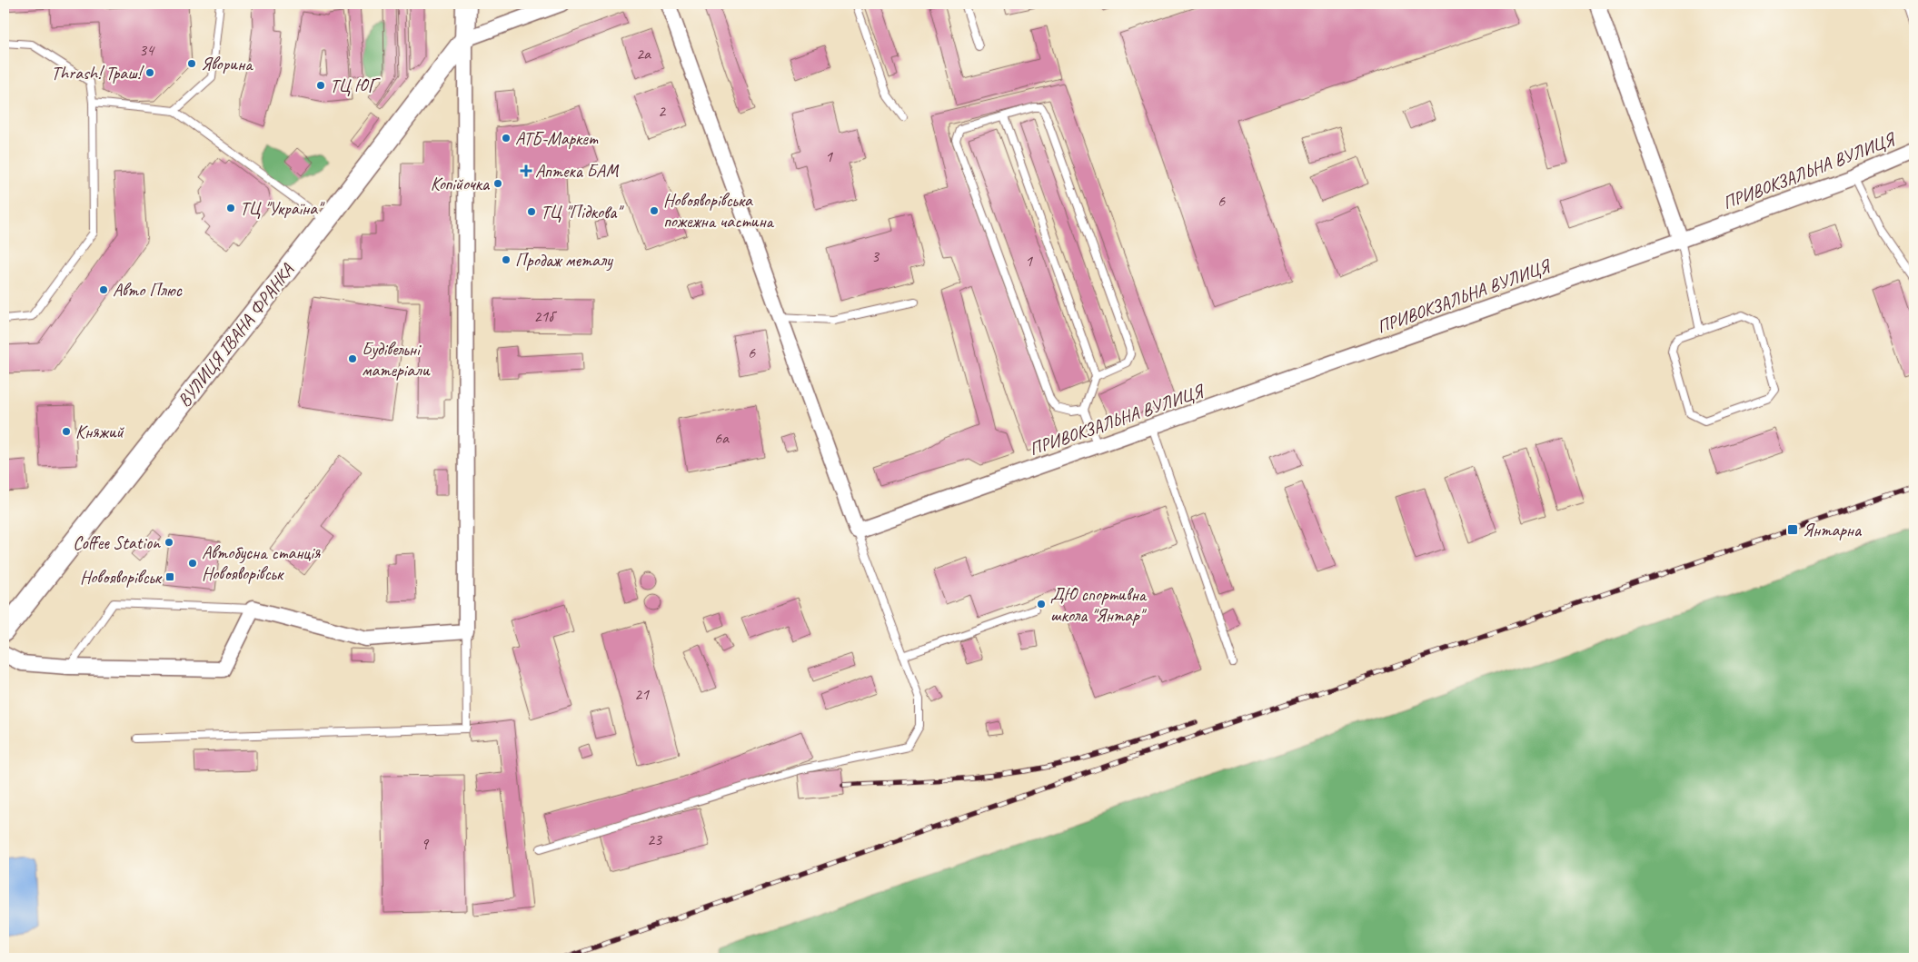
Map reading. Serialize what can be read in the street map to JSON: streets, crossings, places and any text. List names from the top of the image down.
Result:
{
  "streets": {
    "street": ["ПРИВОКЗАЛЬНА ВУЛИЦЯ", "ВУЛИЦЯ ІВАНА ФРАНКА"]
  },
  "places": {
    "other": [
      "Яворина",
      "Thrash! Траш!",
      "ТЦ ЮГ",
      "АТБ-Маркет",
      "Копійочка",
      "ТЦ \"Україна\"",
      "Новояворівська пожежна частина",
      "ТЦ \"Підкова\"",
      "Продаж металу",
      "Авто Плюс",
      "Будівельні матеріали",
      "Княжий",
      "Coffee Station",
      "Автобусна станція Новояворівськ",
      "ДЮ спортивна школа \"Янтар\""
    ],
    "health": ["Аптека БАМ"],
    "transit": ["Янтарна", "Новояворівськ"]
  },
  "house_numbers": [
    "34",
    "2а",
    "2",
    "1",
    "6",
    "3",
    "1",
    "21б",
    "6",
    "6а",
    "21",
    "23",
    "9"
  ]
}
